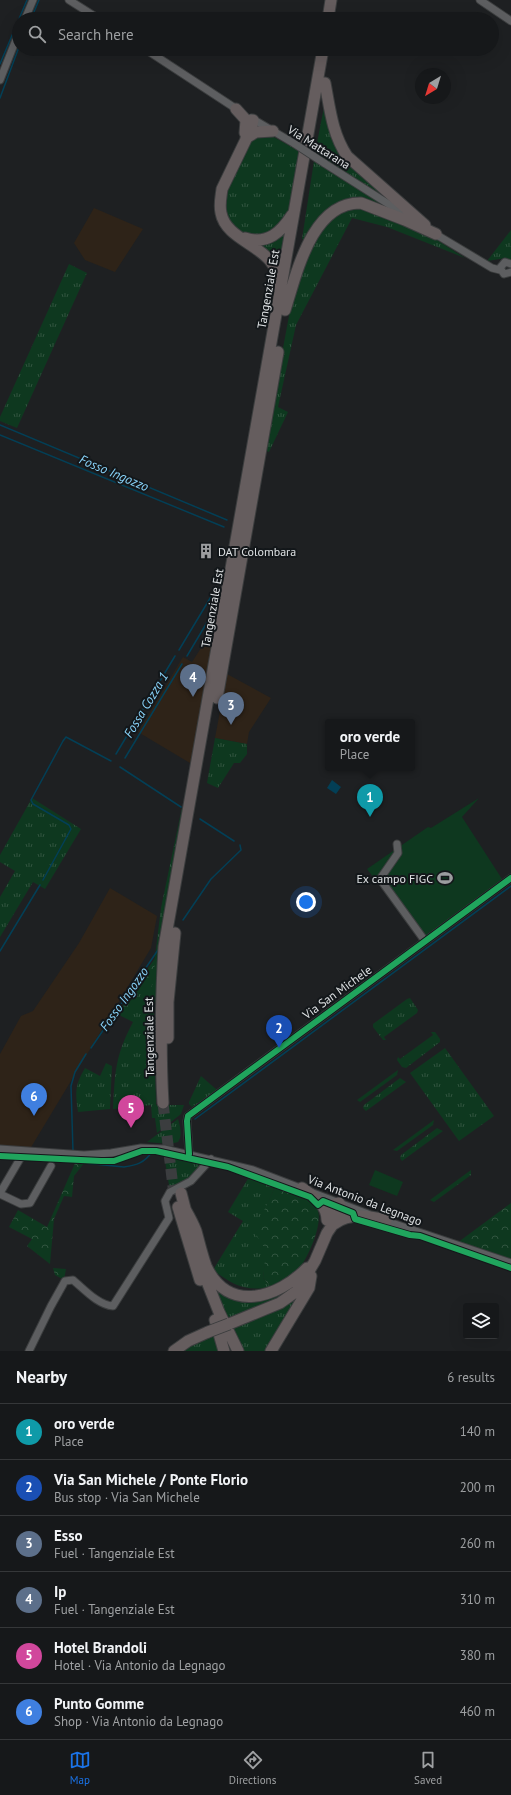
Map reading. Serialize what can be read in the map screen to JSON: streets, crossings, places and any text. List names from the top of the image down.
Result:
{
  "streets": {
    "highway": ["Tangenziale Est"],
    "street": ["Via Mattarana", "Via San Michele", "Via Antonio da Legnago"]
  },
  "crossings": [
    ["Via San Michele", "Via Antonio da Legnago"]
  ],
  "water": ["Fosso Ingozzo", "Fossa Cozza 1"],
  "places": {
    "building": ["DAT Colombara"],
    "sports": ["Ex campo FIGC"]
  },
  "north": "bottom left",
  "page": {
    "search": "Search here",
    "pins": [
      "4",
      "3",
      "1",
      "2",
      "6",
      "5"
    ],
    "popup": ["oro verde", "Place"],
    "heading": ["Nearby", "6 results"],
    "list": [
      {
        "mark": "1",
        "name": "oro verde",
        "note": "Place",
        "value": "140 m"
      },
      {
        "mark": "2",
        "name": "Via San Michele / Ponte Florio",
        "note": "Bus stop · Via San Michele",
        "value": "200 m"
      },
      {
        "mark": "3",
        "name": "Esso",
        "note": "Fuel · Tangenziale Est",
        "value": "260 m"
      },
      {
        "mark": "4",
        "name": "Ip",
        "note": "Fuel · Tangenziale Est",
        "value": "310 m"
      },
      {
        "mark": "5",
        "name": "Hotel Brandoli",
        "note": "Hotel · Via Antonio da Legnago",
        "value": "380 m"
      },
      {
        "mark": "6",
        "name": "Punto Gomme",
        "note": "Shop · Via Antonio da Legnago",
        "value": "460 m"
      }
    ],
    "nav": ["Map", "Directions", "Saved"]
  }
}
